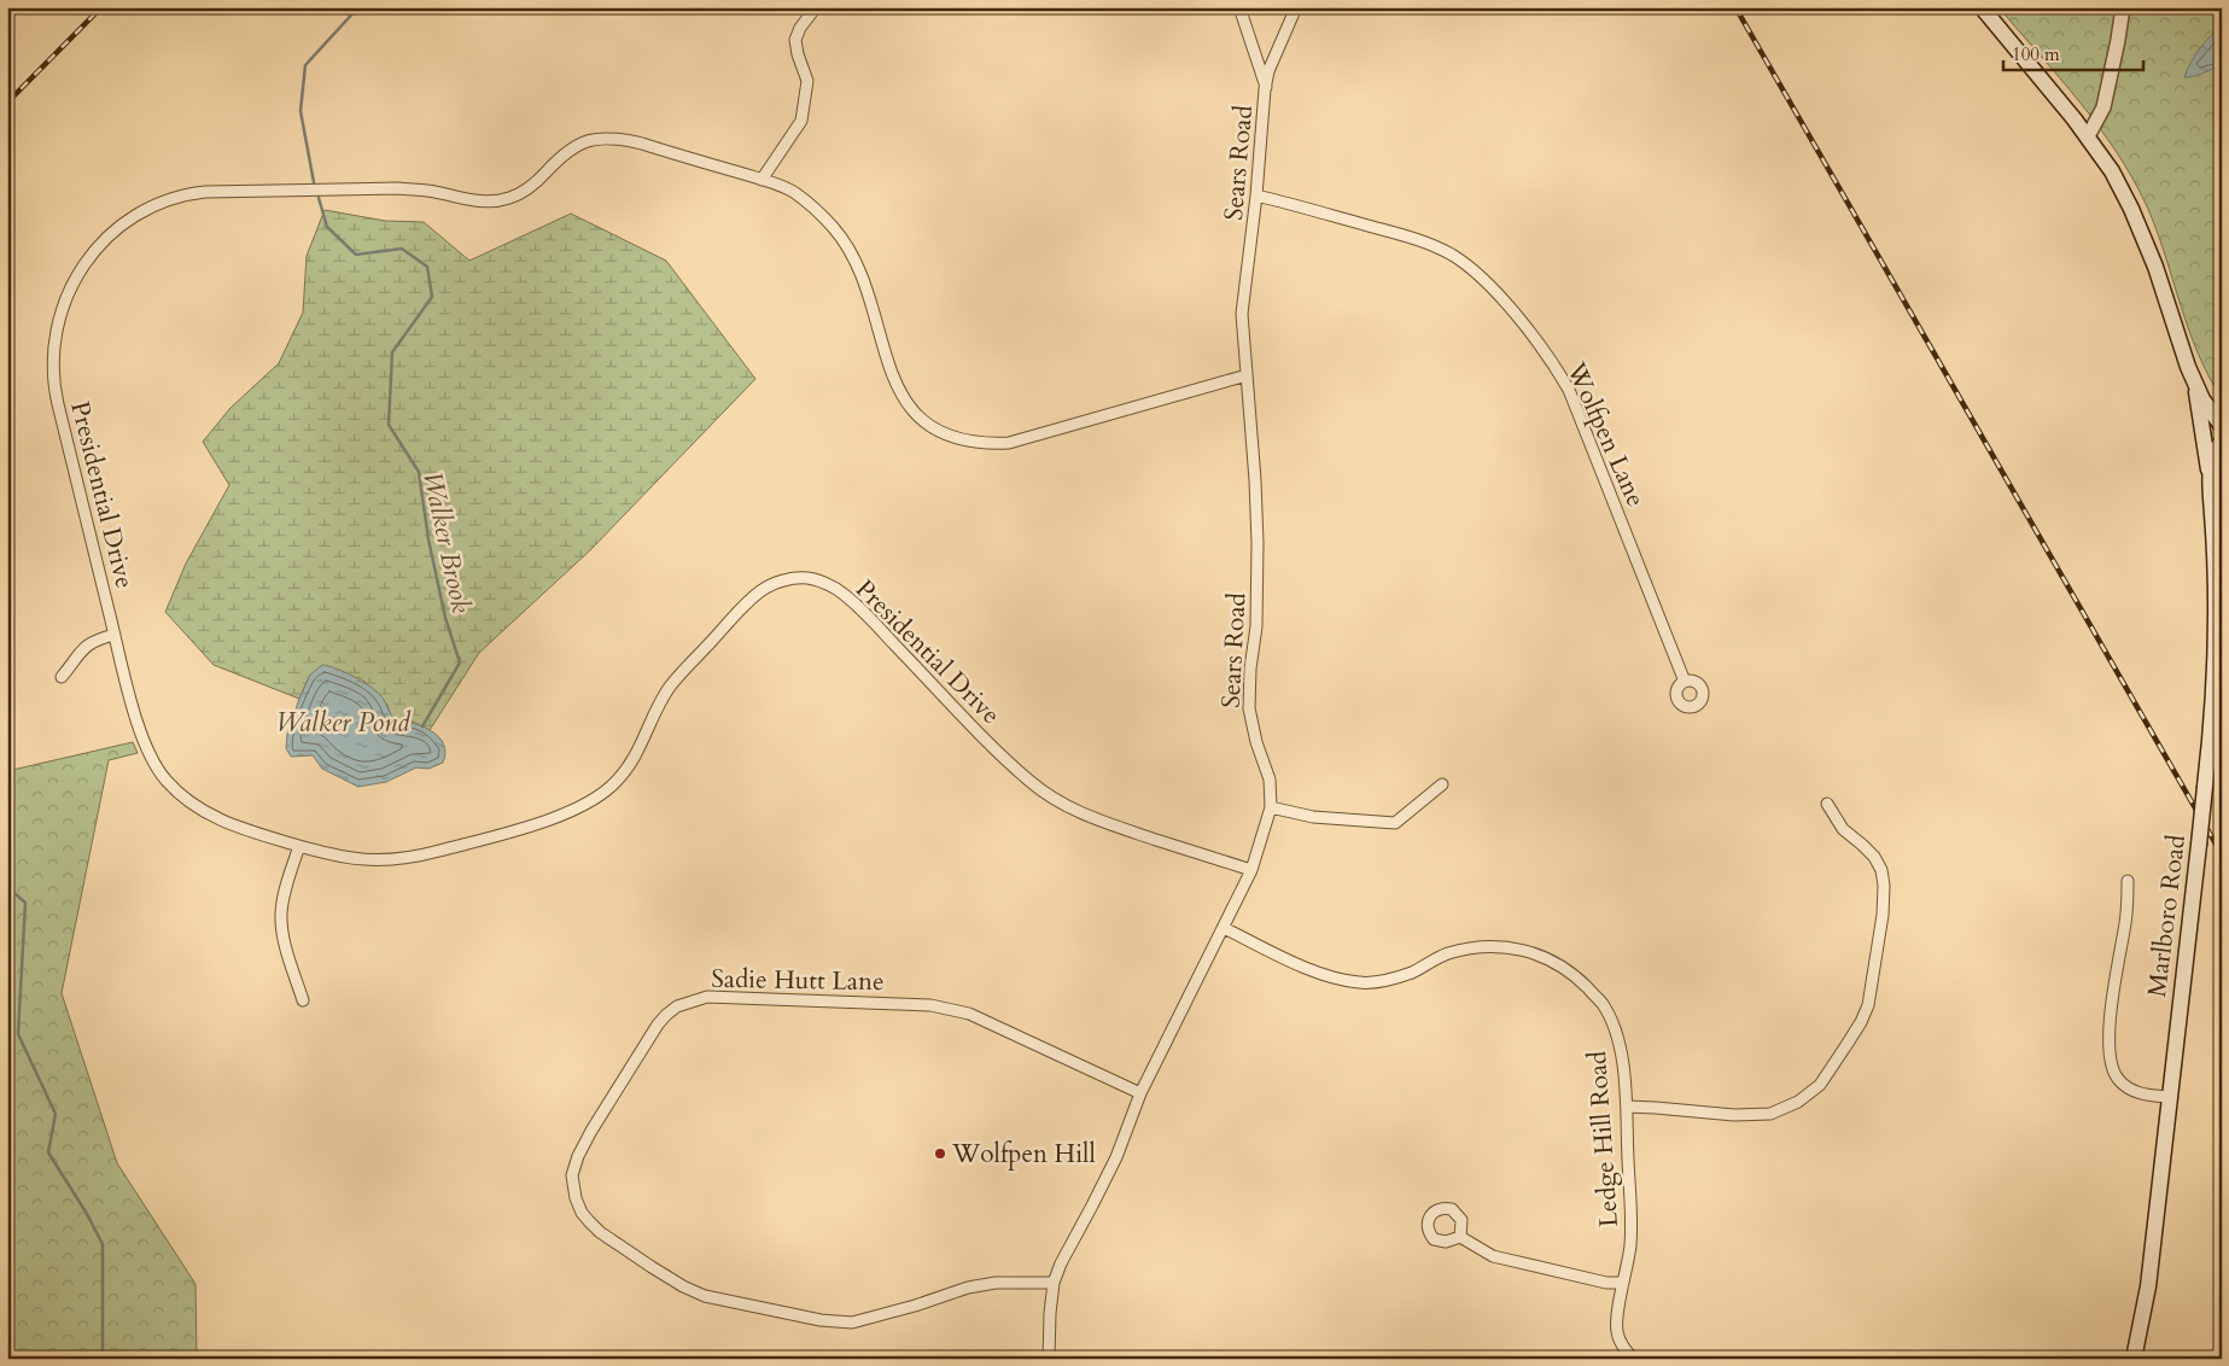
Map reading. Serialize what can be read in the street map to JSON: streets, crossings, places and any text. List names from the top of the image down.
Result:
{
  "streets": {
    "main road": ["Marlboro Road"],
    "street": [
      "Sears Road",
      "Wolfpen Lane",
      "Presidential Drive",
      "Sadie Hutt Lane",
      "Ledge Hill Road"
    ]
  },
  "crossings": [
    ["Sears Road", "Wolfpen Lane"],
    ["Sears Road", "Presidential Drive"],
    ["Sears Road", "Sadie Hutt Lane"],
    ["Sears Road", "Ledge Hill Road"]
  ],
  "water": ["Walker Brook", "Walker Pond"],
  "places": ["Wolfpen Hill"],
  "scale_bar": "100 m"
}
